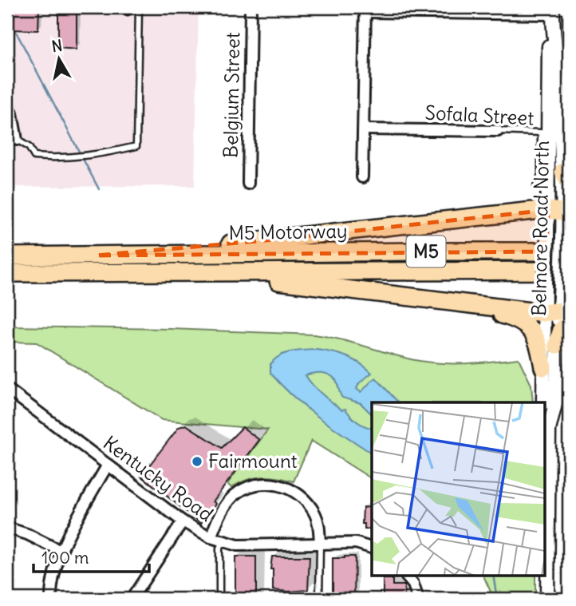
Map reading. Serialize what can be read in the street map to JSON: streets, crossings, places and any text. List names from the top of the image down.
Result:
{
  "streets": {
    "highway": ["M5 Motorway", "M5"],
    "main road": ["Belmore Road North"],
    "street": ["Belgium Street", "Sofala Street", "Kentucky Road"]
  },
  "crossings": [
    ["Belmore Road North", "M5 Motorway"]
  ],
  "places": ["Fairmount"],
  "scale_bar": "100 m",
  "north": "top"
}
